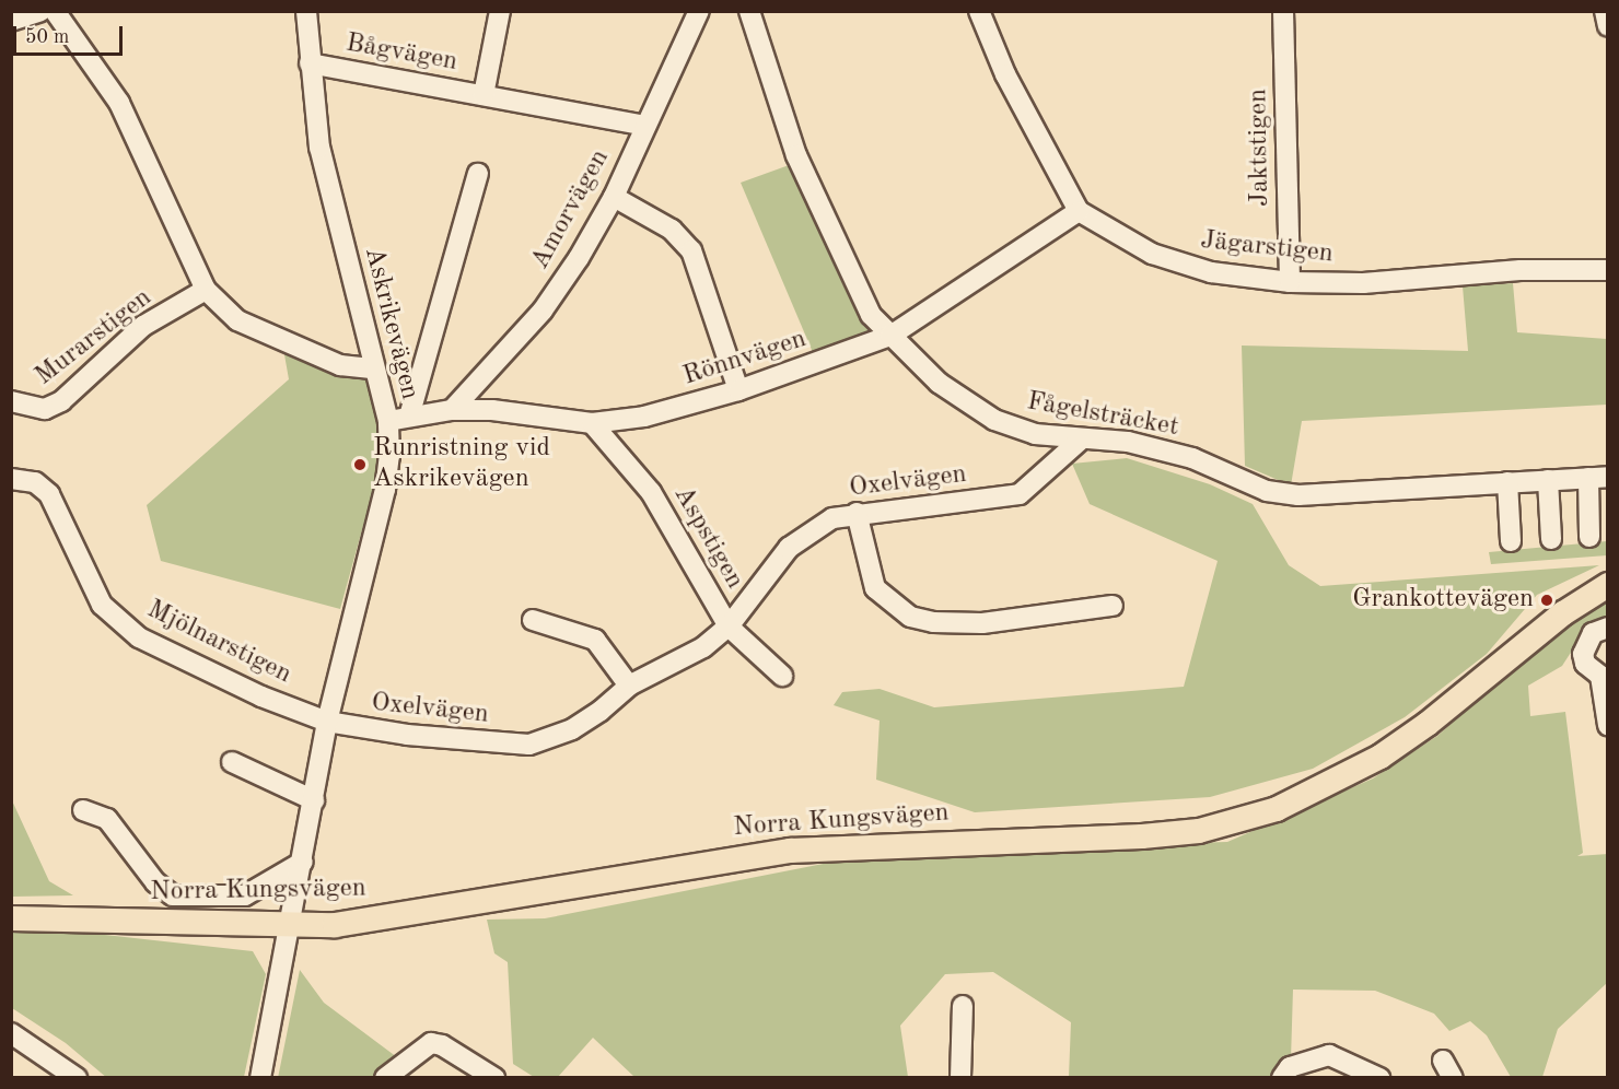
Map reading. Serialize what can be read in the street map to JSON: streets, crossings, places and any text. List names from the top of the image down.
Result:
{
  "streets": {
    "main road": ["Norra Kungsvägen"],
    "street": [
      "Bågvägen",
      "Jaktstigen",
      "Amorvägen",
      "Jägarstigen",
      "Askrikevägen",
      "Murarstigen",
      "Rönnvägen",
      "Fågelsträcket",
      "Oxelvägen",
      "Aspstigen",
      "Mjölnarstigen"
    ]
  },
  "crossings": [
    ["Bågvägen", "Amorvägen"],
    ["Bågvägen", "Askrikevägen"],
    ["Jaktstigen", "Jägarstigen"],
    ["Amorvägen", "Rönnvägen"],
    ["Jägarstigen", "Rönnvägen"],
    ["Askrikevägen", "Rönnvägen"],
    ["Askrikevägen", "Oxelvägen"],
    ["Askrikevägen", "Mjölnarstigen"],
    ["Askrikevägen", "Norra Kungsvägen"],
    ["Rönnvägen", "Fågelsträcket"],
    ["Rönnvägen", "Aspstigen"],
    ["Fågelsträcket", "Oxelvägen"],
    ["Oxelvägen", "Aspstigen"],
    ["Oxelvägen", "Mjölnarstigen"]
  ],
  "places": ["Runristning vid Askrikevägen", "Grankottevägen"],
  "scale_bar": "50 m"
}
